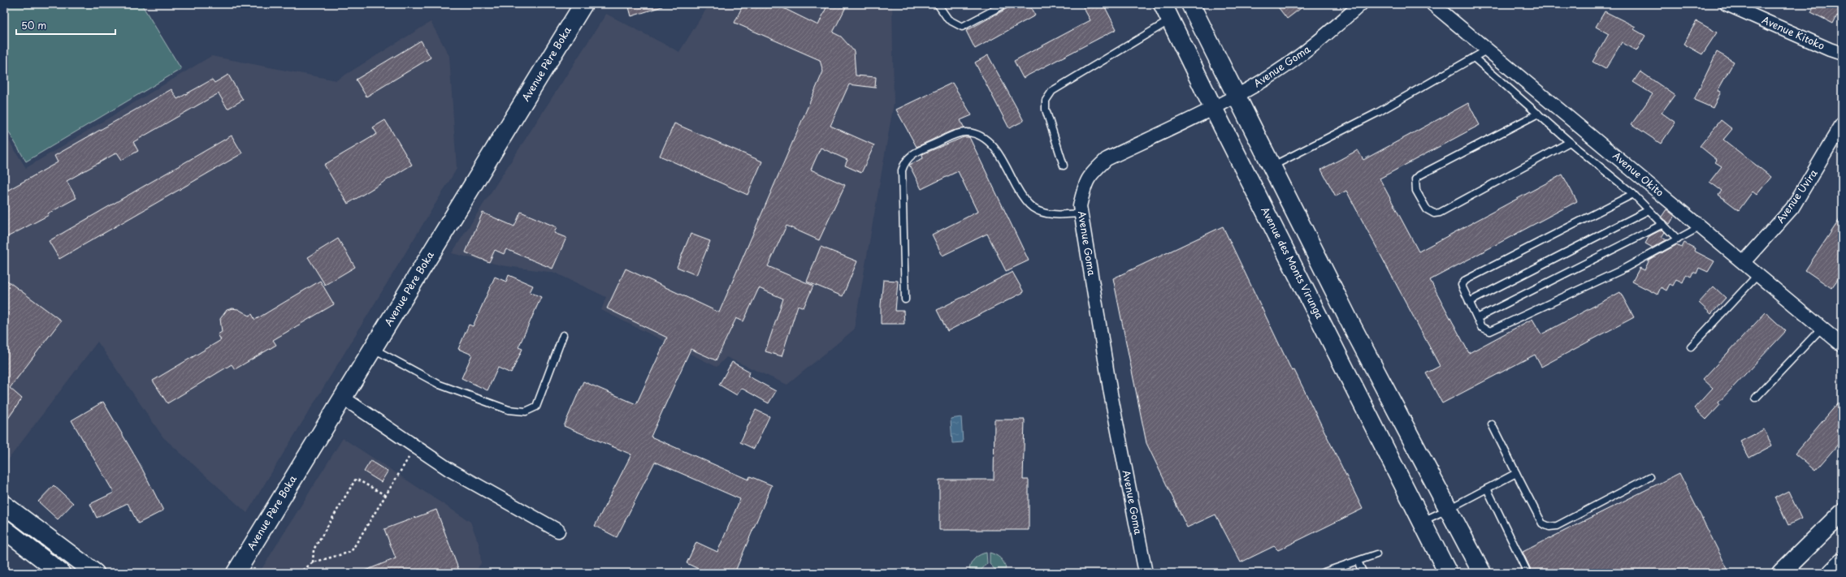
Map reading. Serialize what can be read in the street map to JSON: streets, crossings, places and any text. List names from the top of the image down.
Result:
{
  "streets": {
    "street": [
      "Avenue Kitoko",
      "Avenue Père Boka",
      "Avenue Goma",
      "Avenue Okito",
      "Avenue Uvira",
      "Avenue des Monts Virunga"
    ]
  },
  "crossings": [
    ["Avenue Goma", "Avenue des Monts Virunga"],
    ["Avenue Okito", "Avenue Uvira"]
  ],
  "scale_bar": "50 m"
}
